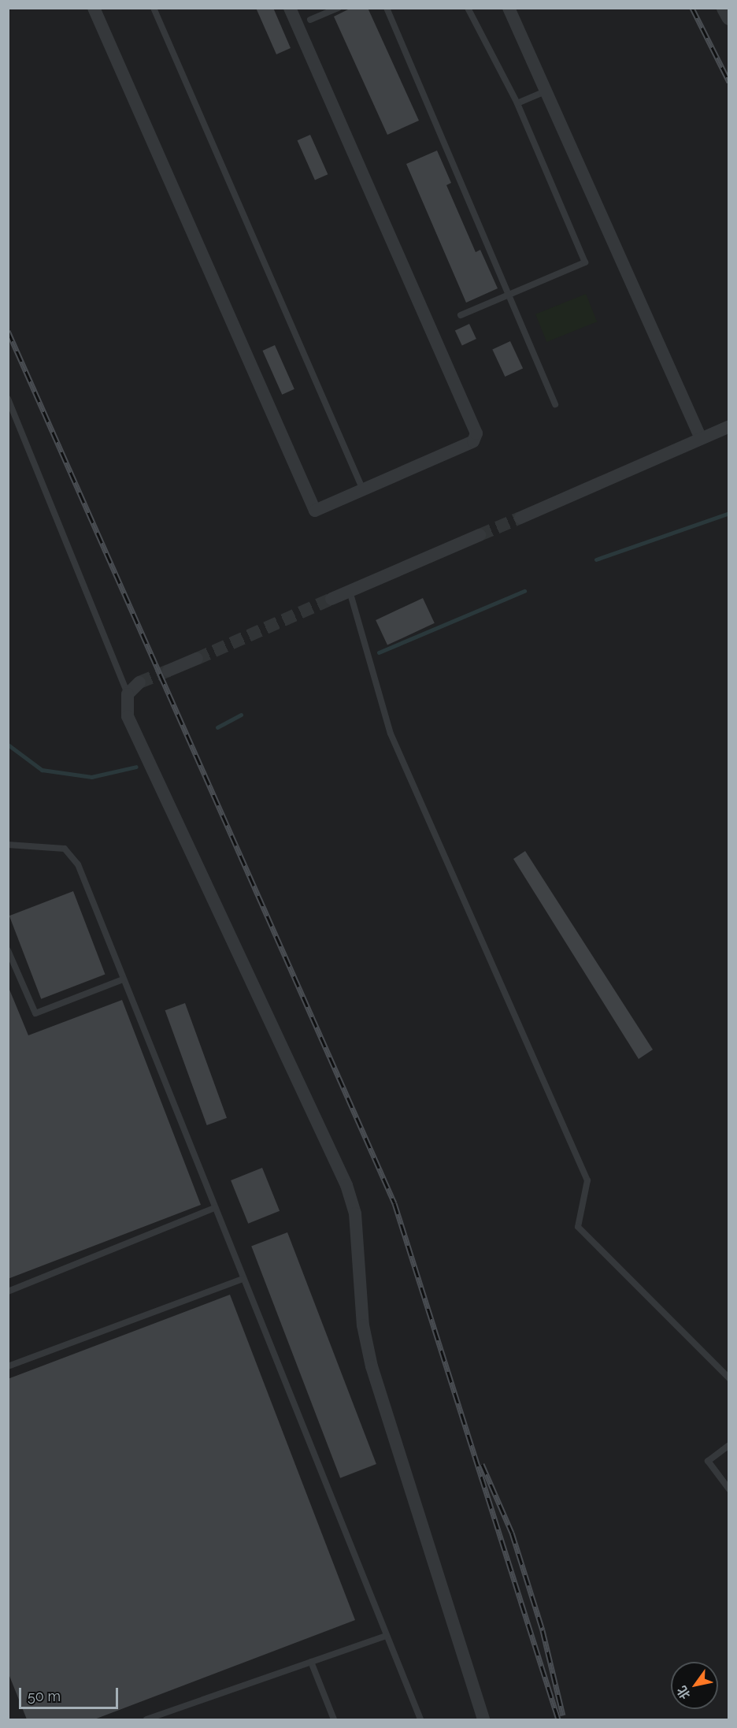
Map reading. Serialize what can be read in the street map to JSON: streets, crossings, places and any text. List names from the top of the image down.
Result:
{
  "scale_bar": "50 m",
  "north": "bottom left"
}
